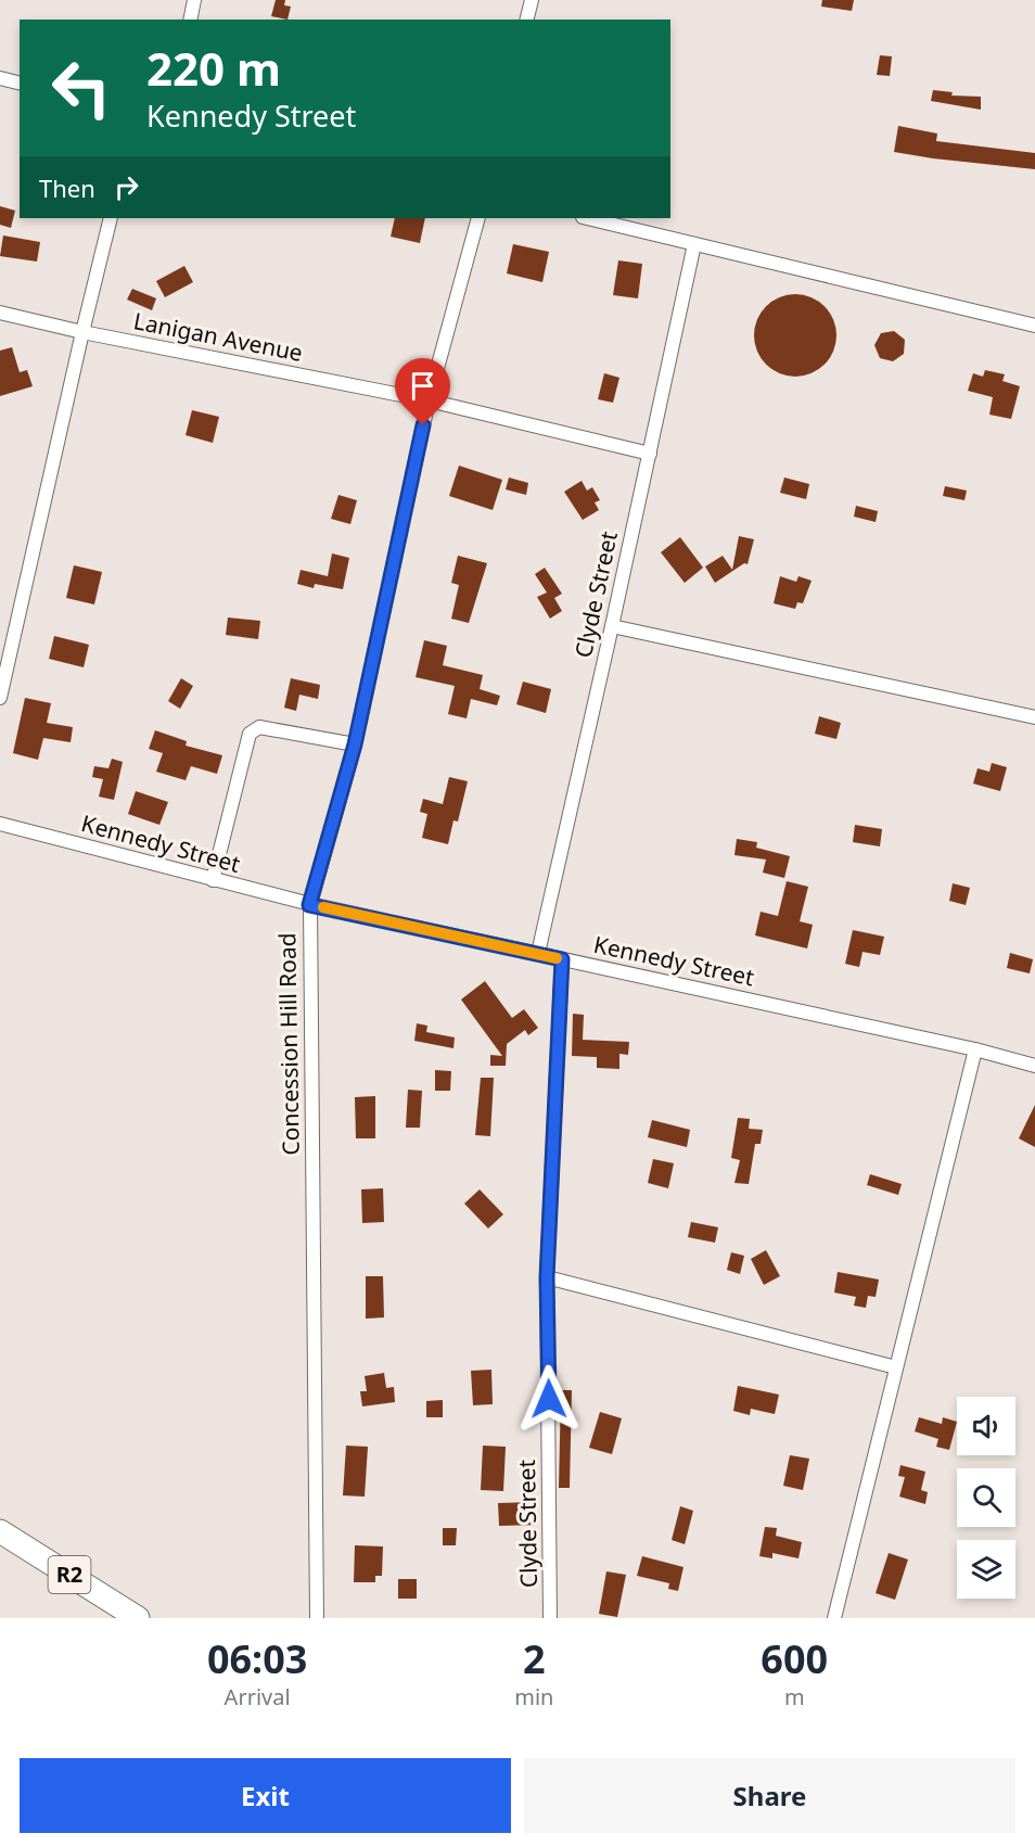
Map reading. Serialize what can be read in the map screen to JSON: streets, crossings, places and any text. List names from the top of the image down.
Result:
{
  "streets": {
    "highway": ["R2"],
    "street": [
      "Lanigan Avenue",
      "Clyde Street",
      "Kennedy Street",
      "Concession Hill Road"
    ]
  },
  "crossings": [
    ["Lanigan Avenue", "Clyde Street"],
    ["Lanigan Avenue", "Concession Hill Road"],
    ["Clyde Street", "Kennedy Street"],
    ["Kennedy Street", "Concession Hill Road"]
  ],
  "page": {
    "turn": ["220 m", "Kennedy Street"],
    "then": "Then",
    "eta": [
      "06:03",
      "Arrival",
      "2",
      "min",
      "600",
      "m"
    ],
    "buttons": ["Exit", "Share"]
  }
}
